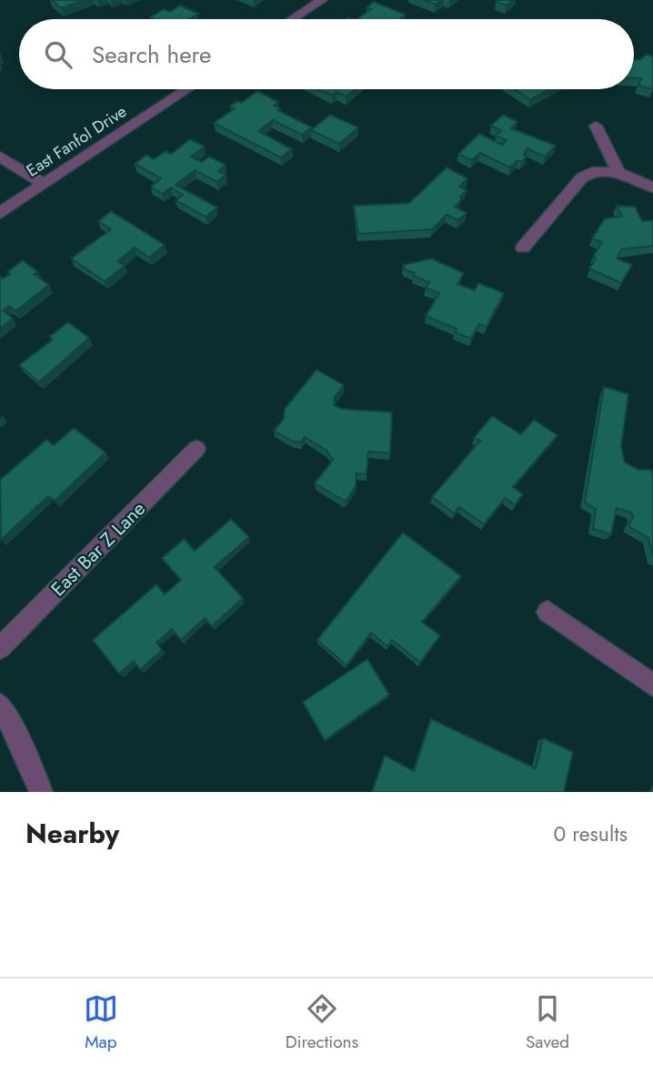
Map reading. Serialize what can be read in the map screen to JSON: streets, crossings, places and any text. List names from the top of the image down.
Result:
{
  "streets": {
    "street": ["East Fanfol Drive", "East Bar Z Lane"]
  },
  "page": {
    "search": "Search here",
    "heading": ["Nearby", "0 results"],
    "nav": ["Map", "Directions", "Saved"]
  }
}
